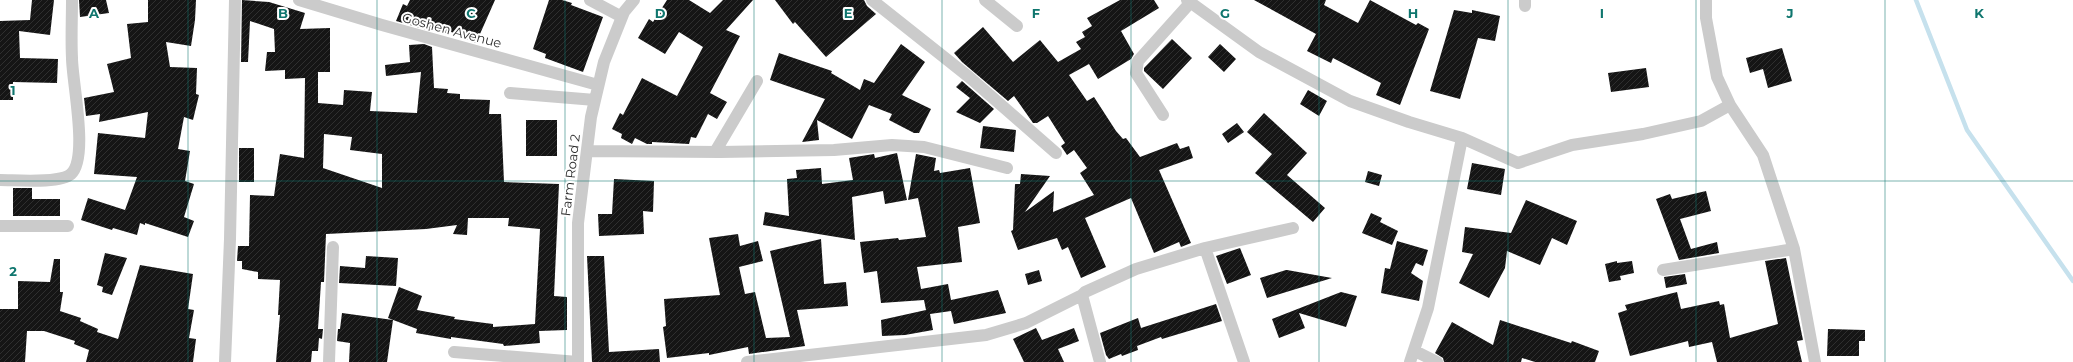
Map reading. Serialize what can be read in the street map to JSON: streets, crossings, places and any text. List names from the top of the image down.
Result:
{
  "streets": {
    "street": ["Goshen Avenue", "Farm Road 2"]
  },
  "crossings": [
    ["Goshen Avenue", "Farm Road 2"]
  ],
  "grid": {
    "columns": [
      "A",
      "B",
      "C",
      "D",
      "E",
      "F",
      "G",
      "H",
      "I",
      "J",
      "K"
    ],
    "rows": ["1", "2"]
  }
}
